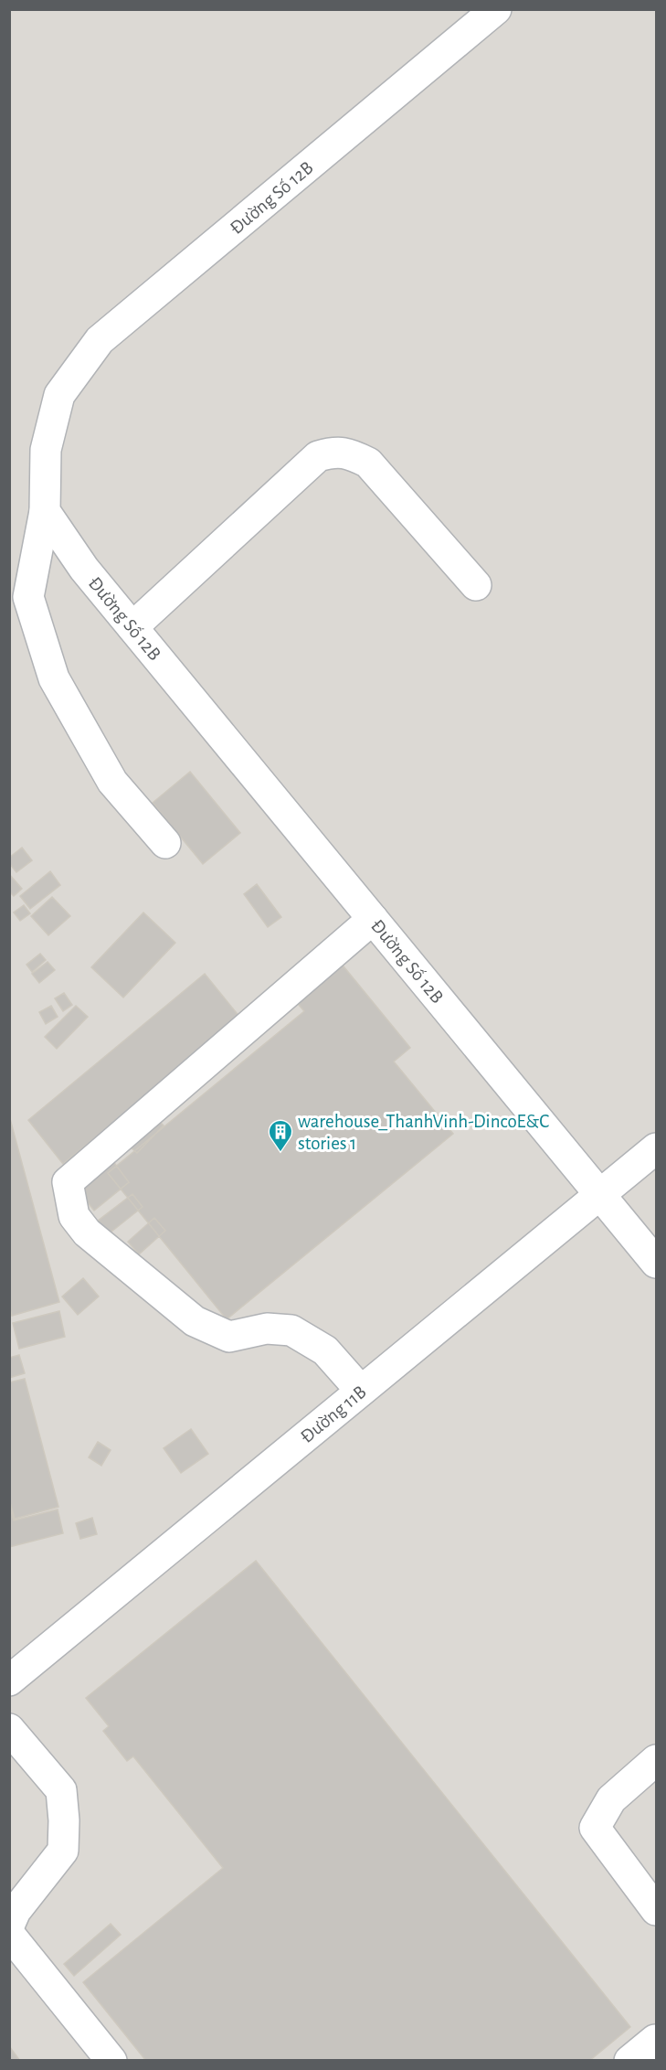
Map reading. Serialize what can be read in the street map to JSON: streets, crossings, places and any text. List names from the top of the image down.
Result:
{
  "streets": {
    "street": ["Đường Số 12B", "Đường 11B"]
  },
  "crossings": [
    ["Đường Số 12B", "Đường 11B"]
  ],
  "places": {
    "building": ["warehouse_ThanhVinh-DincoE&C stories 1"]
  }
}
